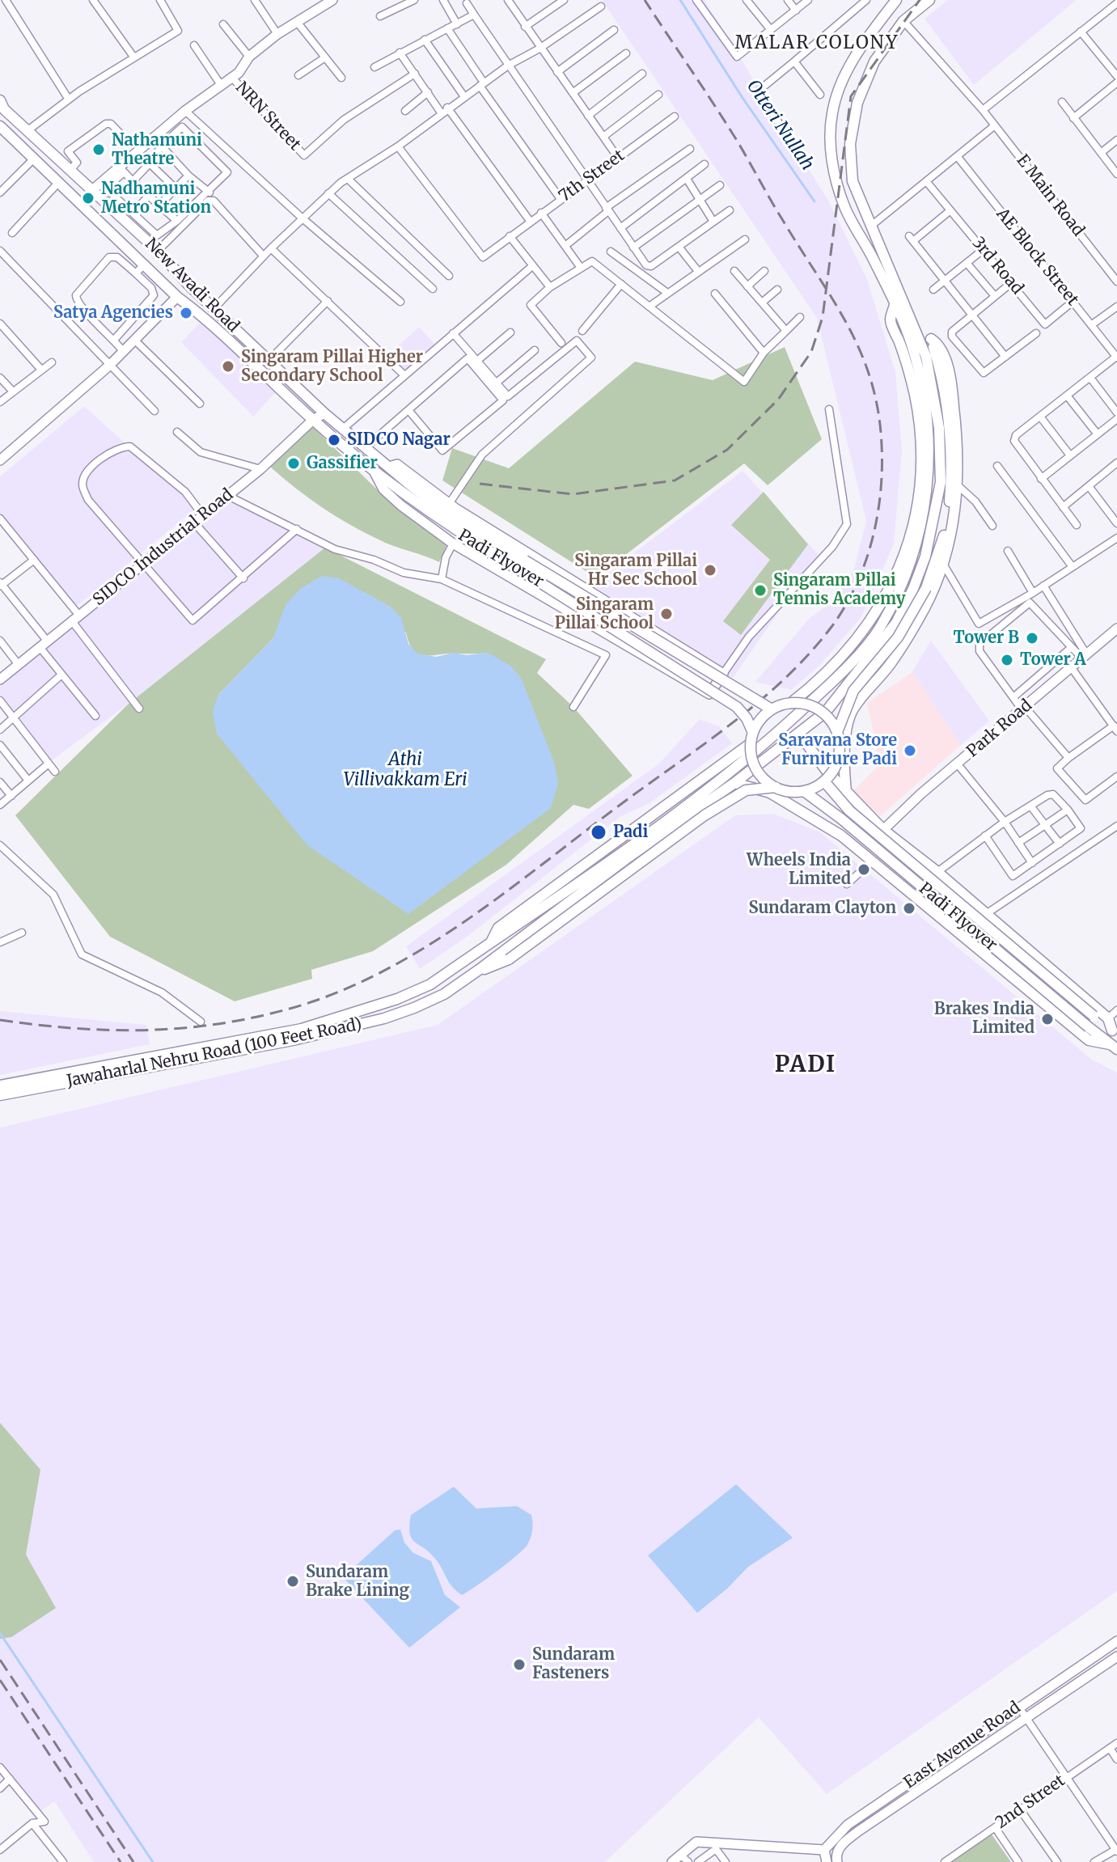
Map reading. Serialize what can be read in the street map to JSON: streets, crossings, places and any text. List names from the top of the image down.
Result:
{
  "streets": {
    "main road": ["New Avadi Road", "Padi Flyover", "Jawaharlal Nehru Road (100 Feet Road)"],
    "street": [
      "NRN Street",
      "7th Street",
      "E Main Road",
      "AE Block Street",
      "3rd Road",
      "SIDCO Industrial Road",
      "Park Road",
      "East Avenue Road",
      "2nd Street"
    ]
  },
  "crossings": [
    ["E Main Road", "Jawaharlal Nehru Road (100 Feet Road)"],
    ["AE Block Street", "3rd Road"],
    ["New Avadi Road", "SIDCO Industrial Road"],
    ["New Avadi Road", "Padi Flyover"],
    ["Padi Flyover", "Jawaharlal Nehru Road (100 Feet Road)"]
  ],
  "districts": ["MALAR COLONY", "PADI"],
  "water": ["Otteri Nullah", "Athi Villivakkam Eri"],
  "places": [
    "Nathamuni Theatre",
    "Nadhamuni Metro Station",
    "Satya Agencies",
    "Singaram Pillai Higher Secondary School",
    "SIDCO Nagar",
    "Gassifier",
    "Singaram Pillai Hr Sec School",
    "Singaram Pillai Tennis Academy",
    "Singaram Pillai School",
    "Tower B",
    "Tower A",
    "Saravana Store Furniture Padi",
    "Padi",
    "Wheels India Limited",
    "Sundaram Clayton",
    "Brakes India Limited",
    "Sundaram Brake Lining",
    "Sundaram Fasteners"
  ]
}
